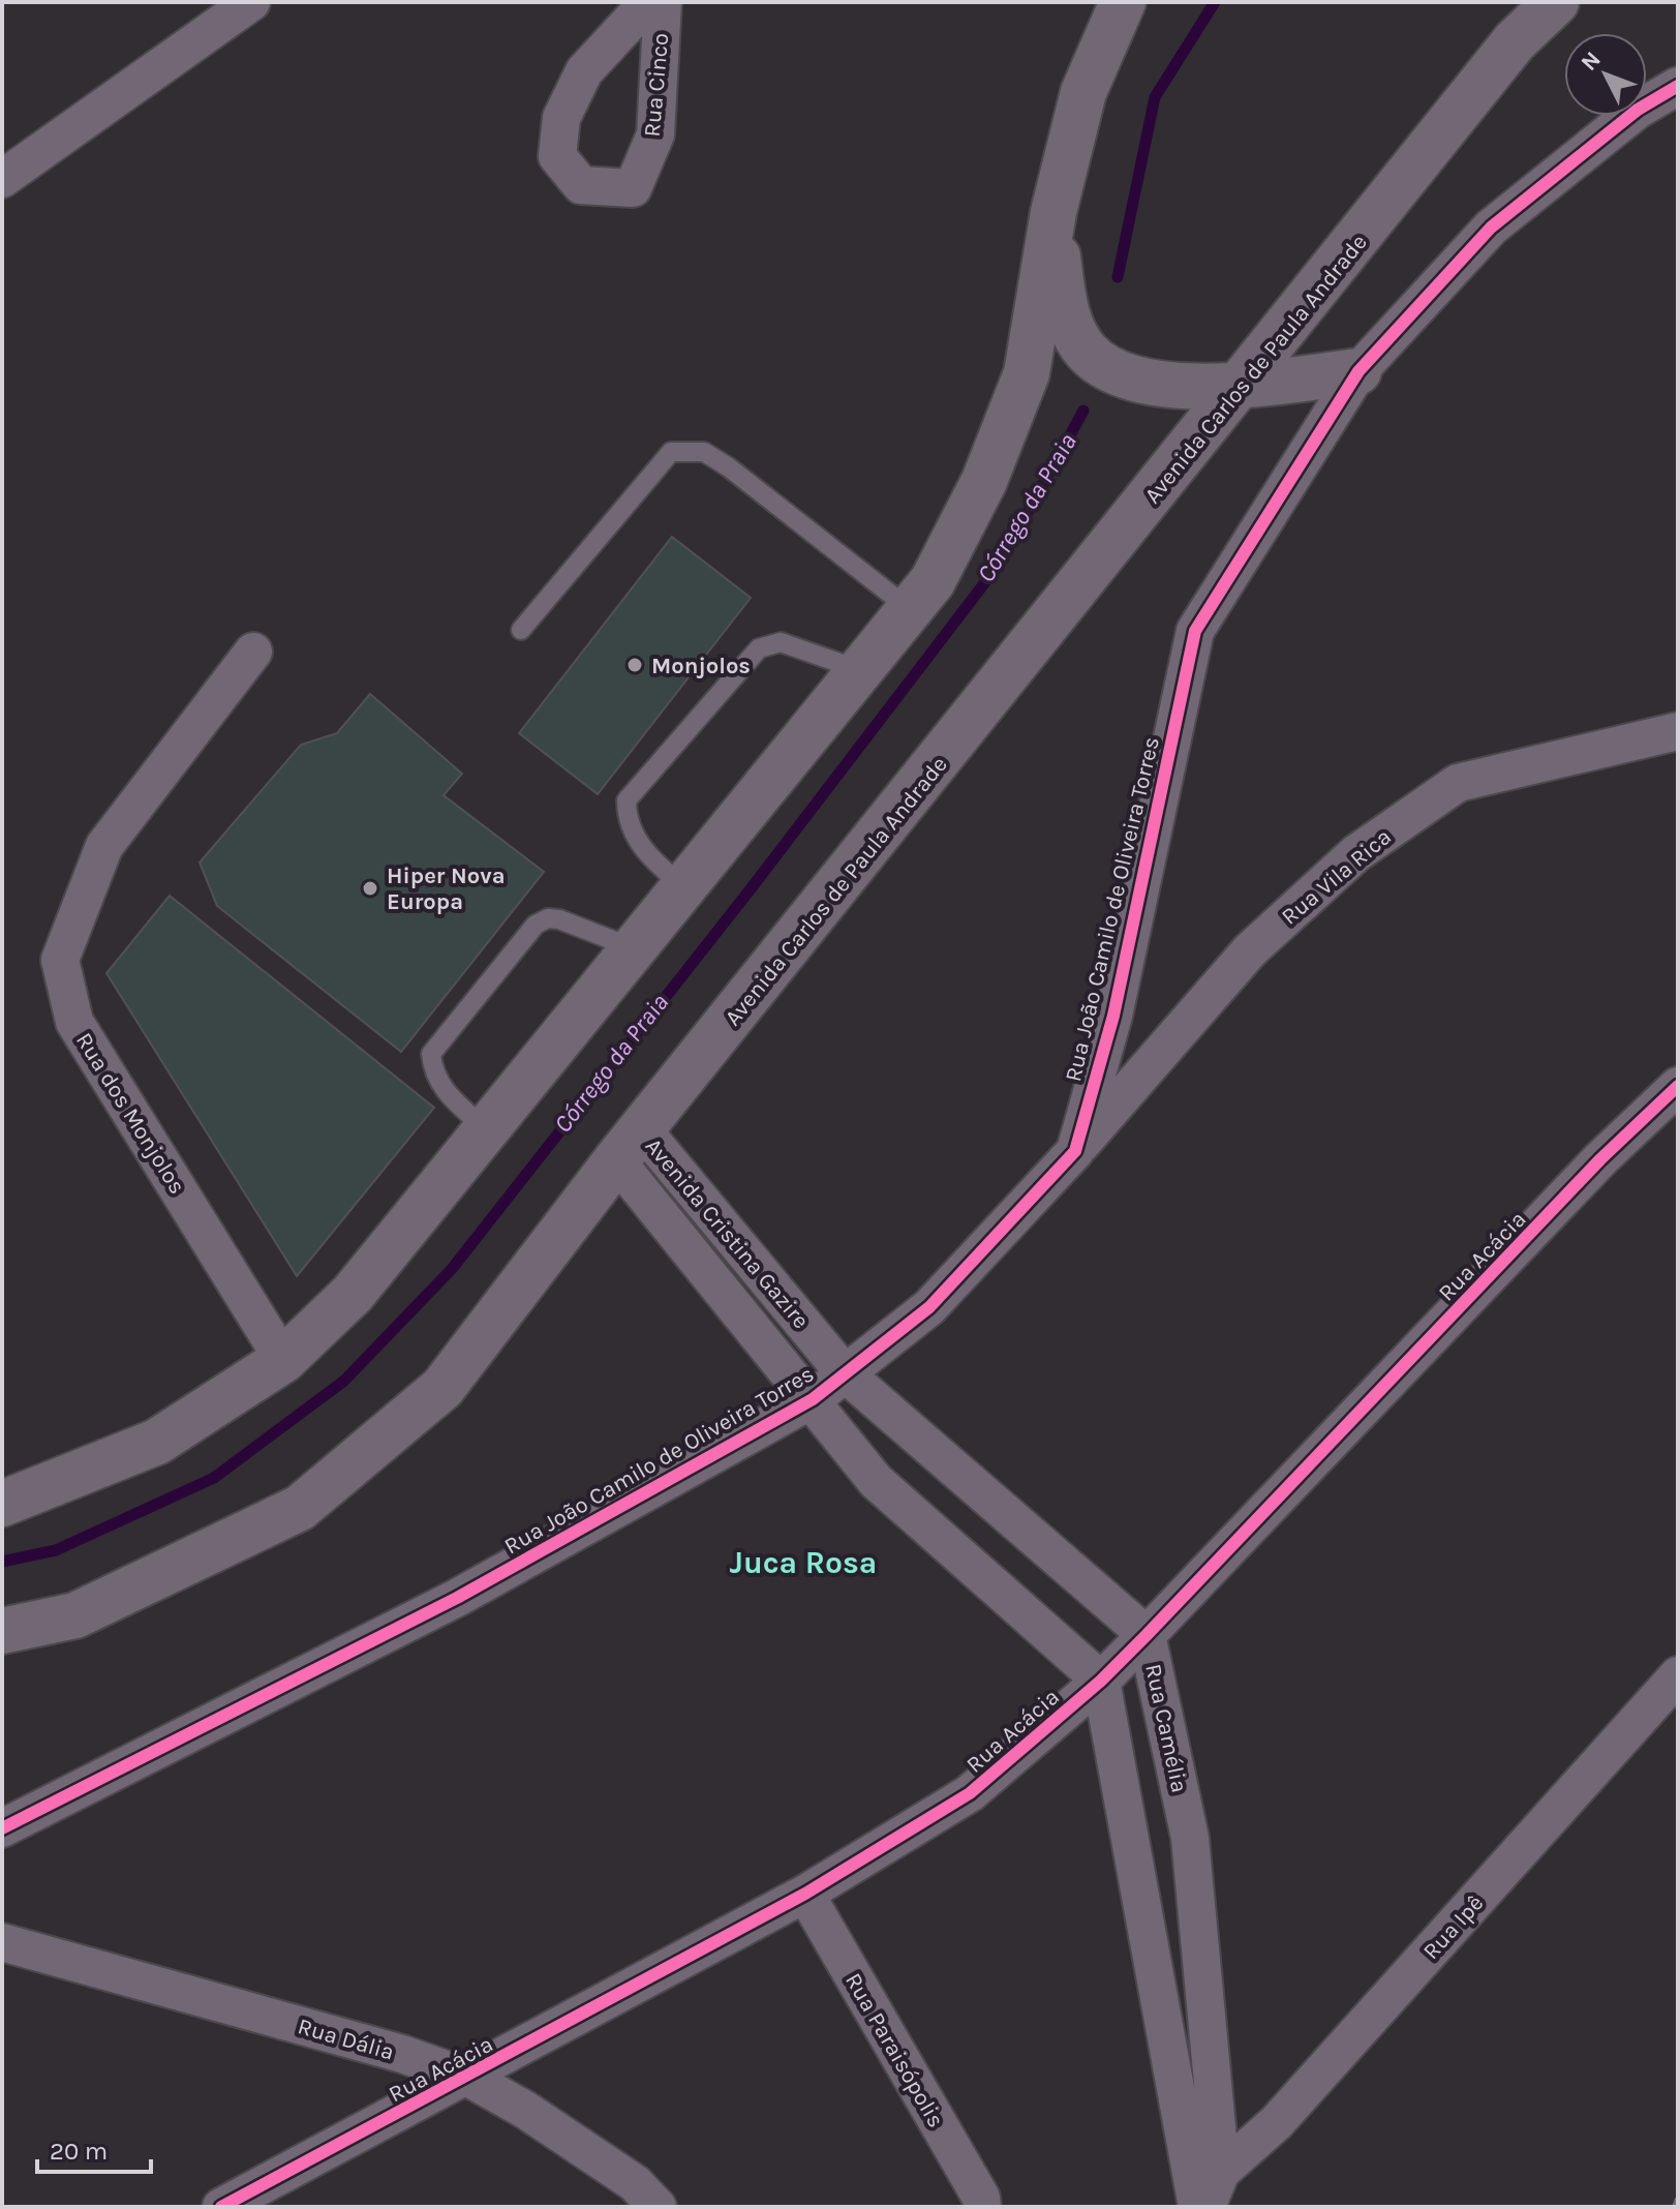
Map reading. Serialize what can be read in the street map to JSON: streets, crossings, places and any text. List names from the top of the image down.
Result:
{
  "streets": {
    "main road": ["Avenida Carlos de Paula Andrade"],
    "street": [
      "Rua Cinco",
      "Rua Vila Rica",
      "Rua João Camilo de Oliveira Torres",
      "Rua dos Monjolos",
      "Avenida Cristina Gazire",
      "Rua Acácia",
      "Rua Camélia",
      "Rua Ipê",
      "Rua Dália",
      "Rua Paraisópolis"
    ]
  },
  "crossings": [
    ["Avenida Carlos de Paula Andrade", "Avenida Cristina Gazire"],
    ["Rua Vila Rica", "Rua João Camilo de Oliveira Torres"],
    ["Rua João Camilo de Oliveira Torres", "Avenida Cristina Gazire"],
    ["Rua João Camilo de Oliveira Torres", "Rua Camélia"],
    ["Avenida Cristina Gazire", "Rua Camélia"],
    ["Rua Acácia", "Rua Camélia"],
    ["Rua Acácia", "Rua Dália"],
    ["Rua Acácia", "Rua Paraisópolis"],
    ["Rua Camélia", "Rua Ipê"]
  ],
  "districts": ["Juca Rosa"],
  "water": ["Córrego da Praia"],
  "places": ["Monjolos", "Hiper Nova Europa"],
  "scale_bar": "20 m",
  "north": "top left"
}
